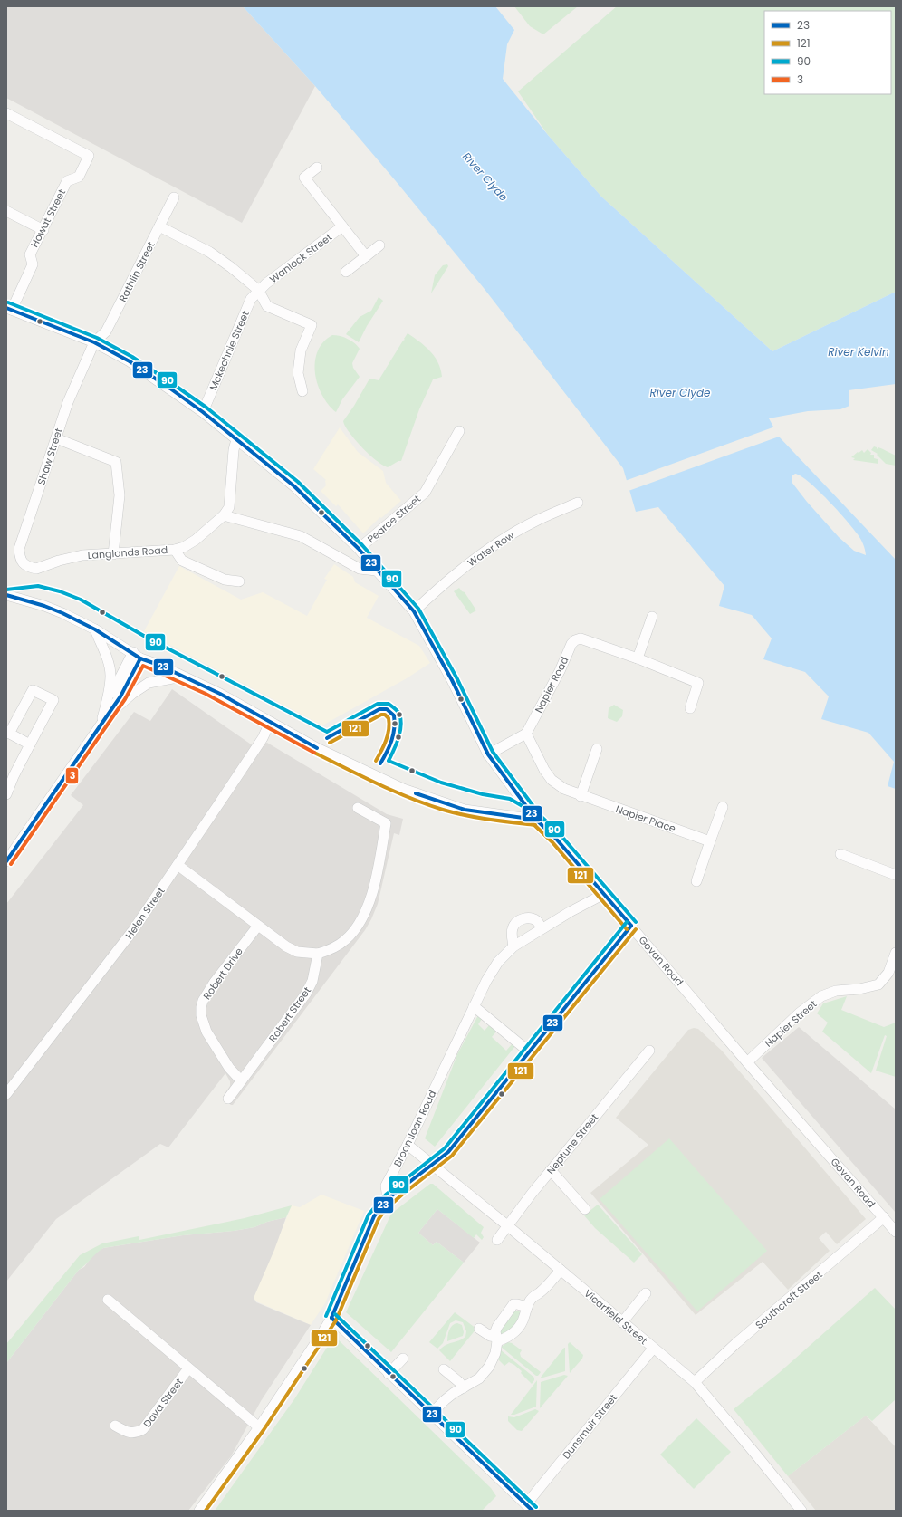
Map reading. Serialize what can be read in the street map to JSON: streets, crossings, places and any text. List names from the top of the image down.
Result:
{
  "streets": {
    "street": [
      "Howat Street",
      "Wanlock Street",
      "Rathlin Street",
      "Mckechnie Street",
      "Shaw Street",
      "Pearce Street",
      "Water Row",
      "Langlands Road",
      "Napier Road",
      "Napier Place",
      "Helen Street",
      "Govan Road",
      "Robert Drive",
      "Robert Street",
      "Napier Street",
      "Broomloan Road",
      "Neptune Street",
      "Southcroft Street",
      "Vicarfield Street",
      "Dava Street",
      "Dunsmuir Street"
    ]
  },
  "crossings": [
    ["Howat Street", "Govan Road"],
    ["Wanlock Street", "Mckechnie Street"],
    ["Rathlin Street", "Shaw Street"],
    ["Rathlin Street", "Govan Road"],
    ["Mckechnie Street", "Govan Road"],
    ["Shaw Street", "Langlands Road"],
    ["Shaw Street", "Govan Road"],
    ["Pearce Street", "Govan Road"],
    ["Water Row", "Govan Road"],
    ["Napier Road", "Napier Place"],
    ["Govan Road", "Napier Street"],
    ["Govan Road", "Broomloan Road"],
    ["Govan Road", "Southcroft Street"],
    ["Robert Drive", "Robert Street"],
    ["Broomloan Road", "Vicarfield Street"],
    ["Neptune Street", "Vicarfield Street"],
    ["Southcroft Street", "Vicarfield Street"],
    ["Vicarfield Street", "Dunsmuir Street"]
  ],
  "water": ["River Clyde", "River Kelvin"],
  "lines": [
    "transit line 90",
    "transit line 23",
    "transit line 3",
    "transit line 121"
  ],
  "legend": [
    "23",
    "121",
    "90",
    "3"
  ]
}
